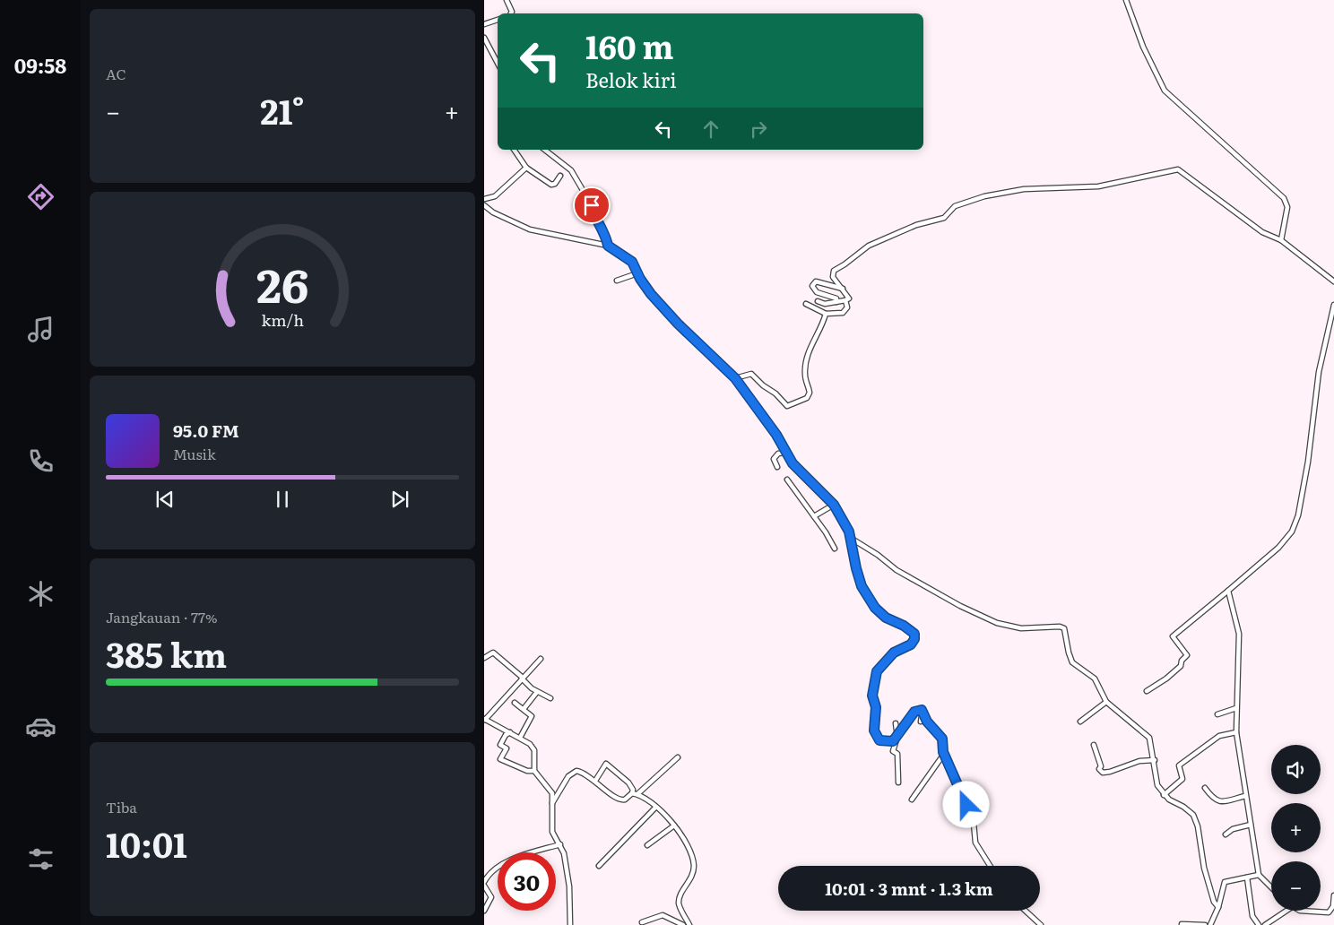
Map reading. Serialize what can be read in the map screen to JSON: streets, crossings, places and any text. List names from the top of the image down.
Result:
{
  "page": {
    "tabs": "09:58",
    "tile": [
      "AC",
      ["Jangkauan · 77%", "385 km"],
      ["Tiba", "10:01"]
    ],
    "turn": ["160 m", "Belok kiri"],
    "heat": ["−", "21°", "+"],
    "song": ["95.0 FM", "Musik"],
    "map_buttons": ["+", "−"],
    "limit": "30",
    "trip": "10:01 · 3 mnt · 1.3 km",
    "gauge": ["26", "km/h"]
  }
}
